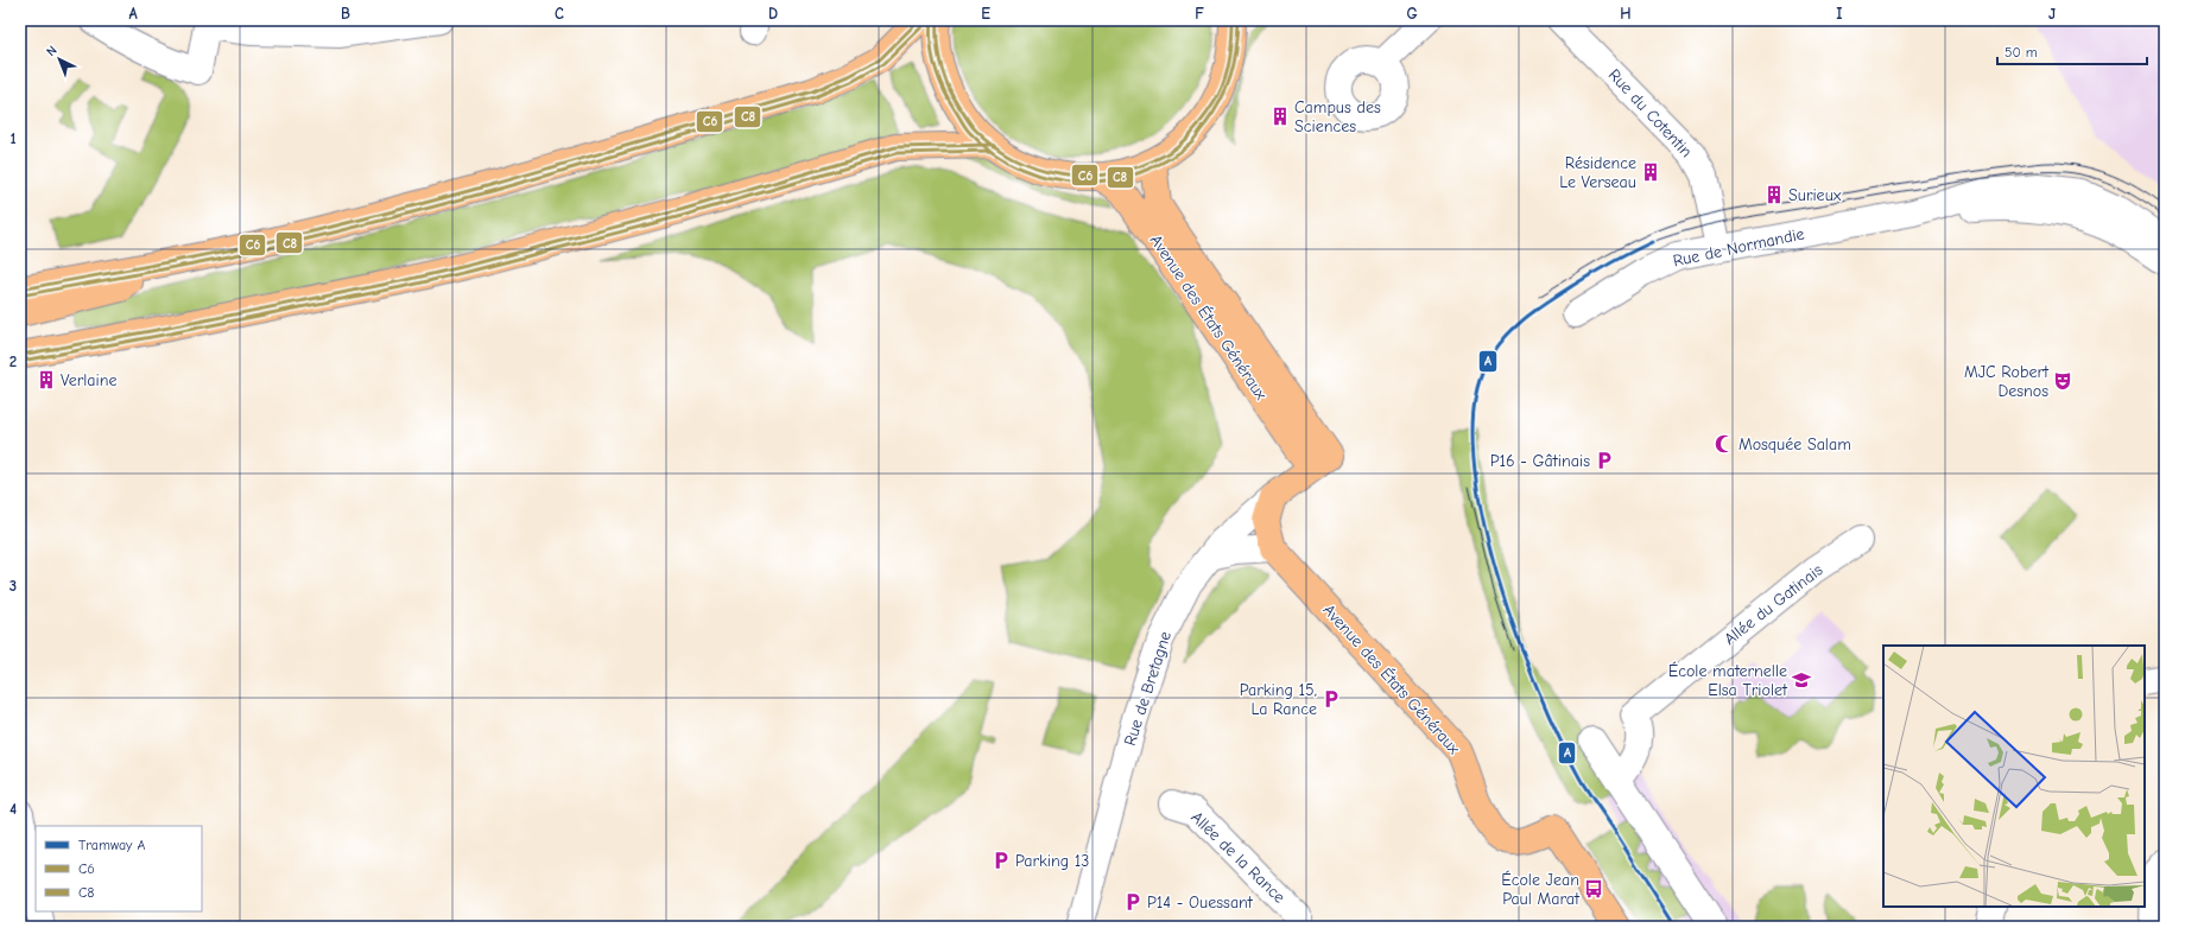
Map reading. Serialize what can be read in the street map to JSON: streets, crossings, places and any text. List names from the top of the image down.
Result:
{
  "streets": {
    "main road": ["Avenue des États Généraux", "Rue de Bretagne"],
    "street": [
      "Rue du Cotentin",
      "Rue de Normandie",
      "Allée du Gatinais",
      "Allée de la Rance"
    ]
  },
  "crossings": [
    ["Rue du Cotentin", "Rue de Normandie"],
    ["Avenue des États Généraux", "Rue de Bretagne"]
  ],
  "places": {
    "building": [
      "Campus des Sciences",
      "Résidence Le Verseau",
      "Surieux",
      "Verlaine"
    ],
    "theatre": ["MJC Robert Desnos"],
    "mosque": ["Mosquée Salam"],
    "parking": [
      "P16 - Gâtinais",
      "Parking 15, La Rance",
      "Parking 13",
      "P14 - Ouessant"
    ],
    "school or university": ["École maternelle Elsa Triolet"],
    "bus stop": ["École Jean Paul Marat"]
  },
  "lines": ["transit line C6", "transit line C8", "tram line A"],
  "legend": ["Tramway A", "C6", "C8"],
  "scale_bar": "50 m",
  "north": "top left",
  "grid": {
    "columns": [
      "A",
      "B",
      "C",
      "D",
      "E",
      "F",
      "G",
      "H",
      "I",
      "J"
    ],
    "rows": [
      "1",
      "2",
      "3",
      "4"
    ]
  }
}
